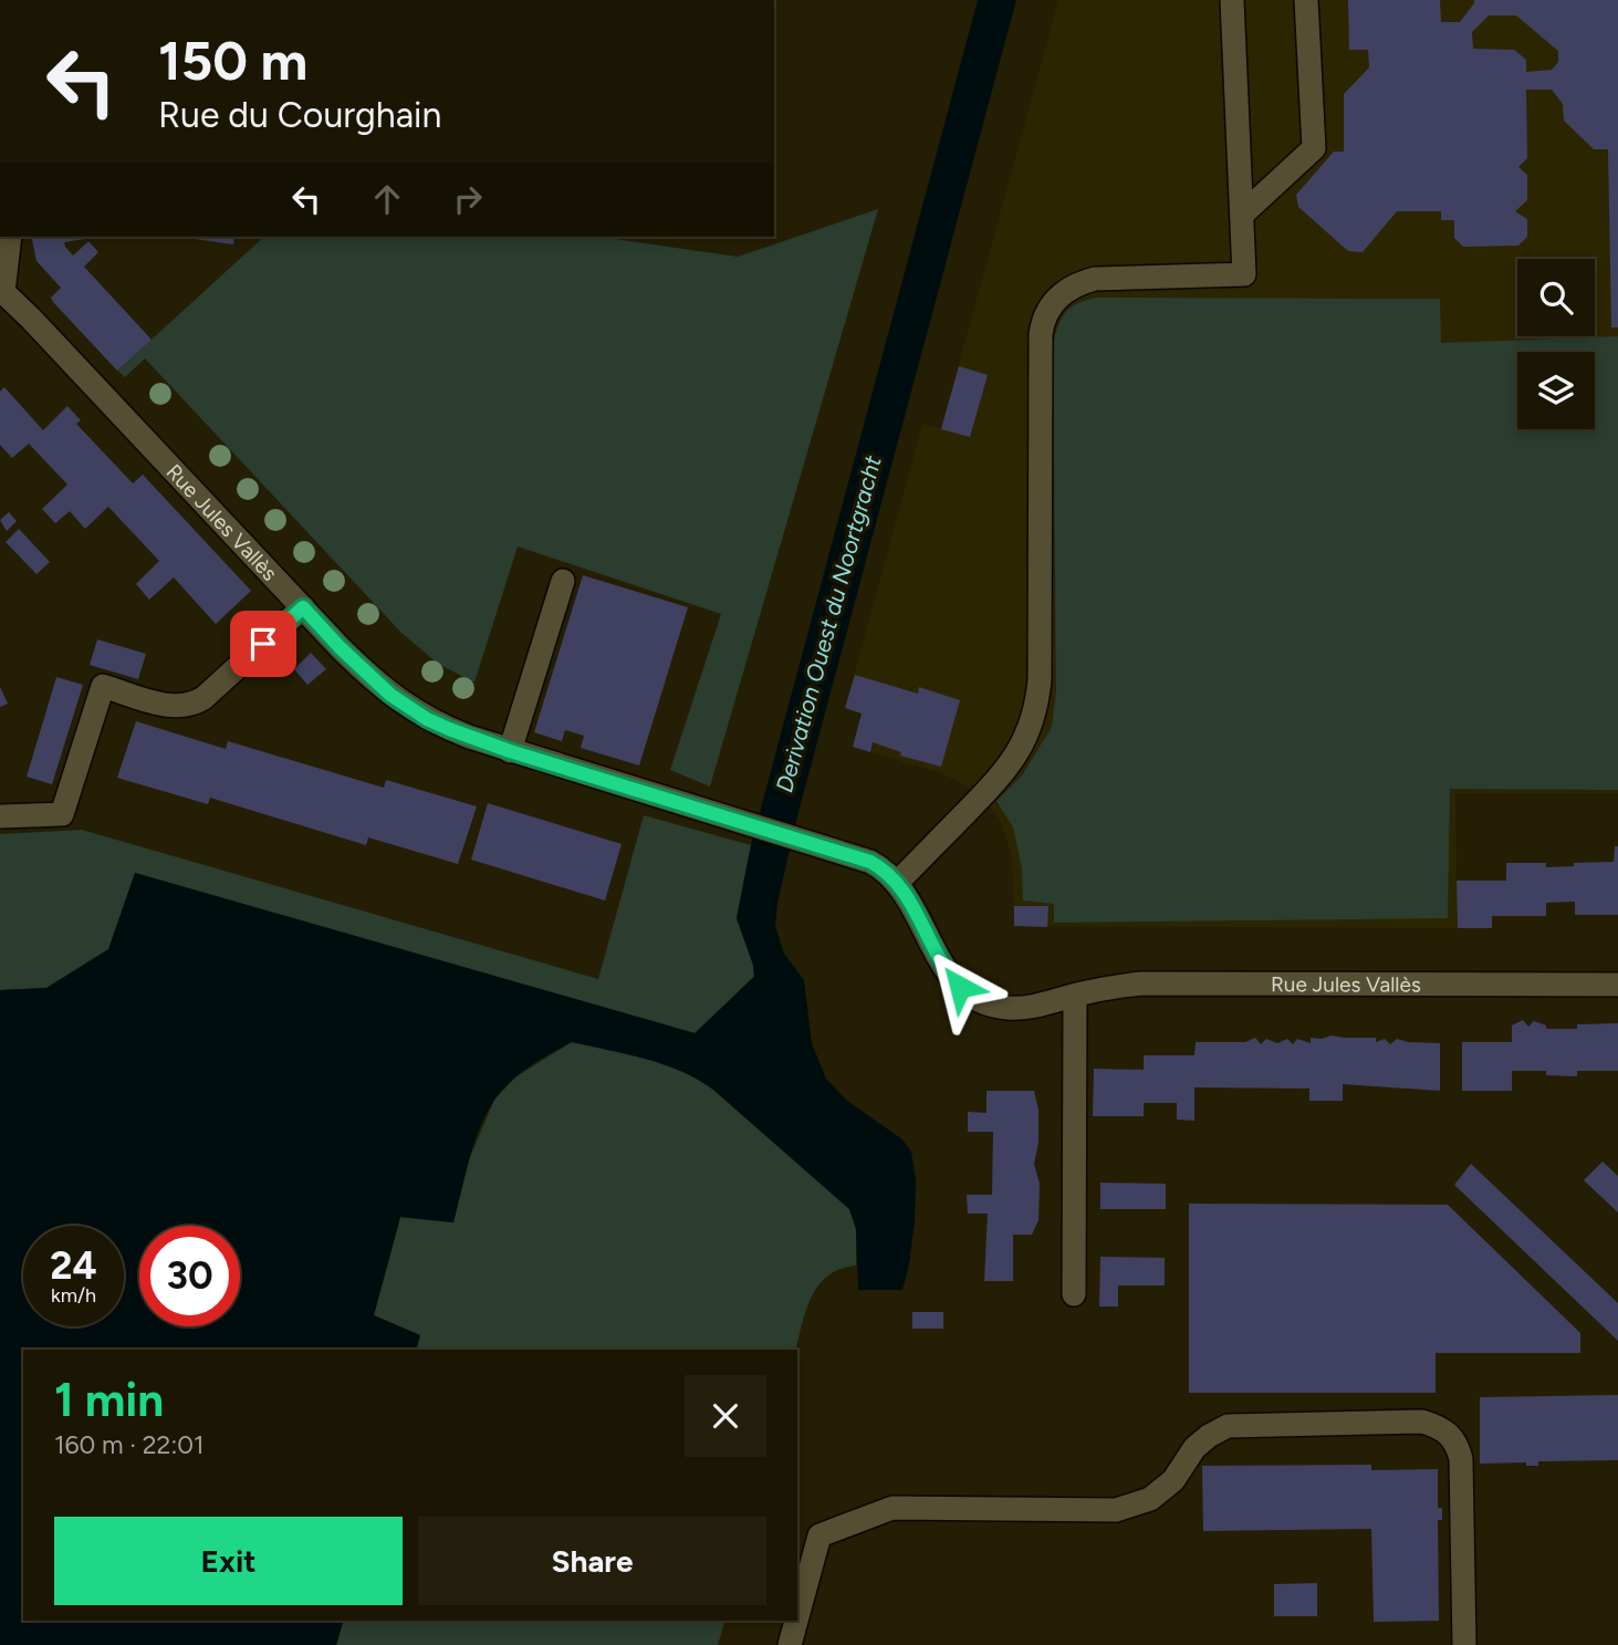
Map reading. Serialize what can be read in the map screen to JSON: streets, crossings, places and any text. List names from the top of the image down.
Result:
{
  "streets": {
    "street": ["Rue Jules Vallès"]
  },
  "water": ["Derivation Ouest du Noortgracht"],
  "page": {
    "turn": ["150 m", "Rue du Courghain"],
    "speed": "24 km/h",
    "limit": "30",
    "heading": ["1 min", "160 m · 22:01"],
    "buttons": ["Exit", "Share"]
  }
}
